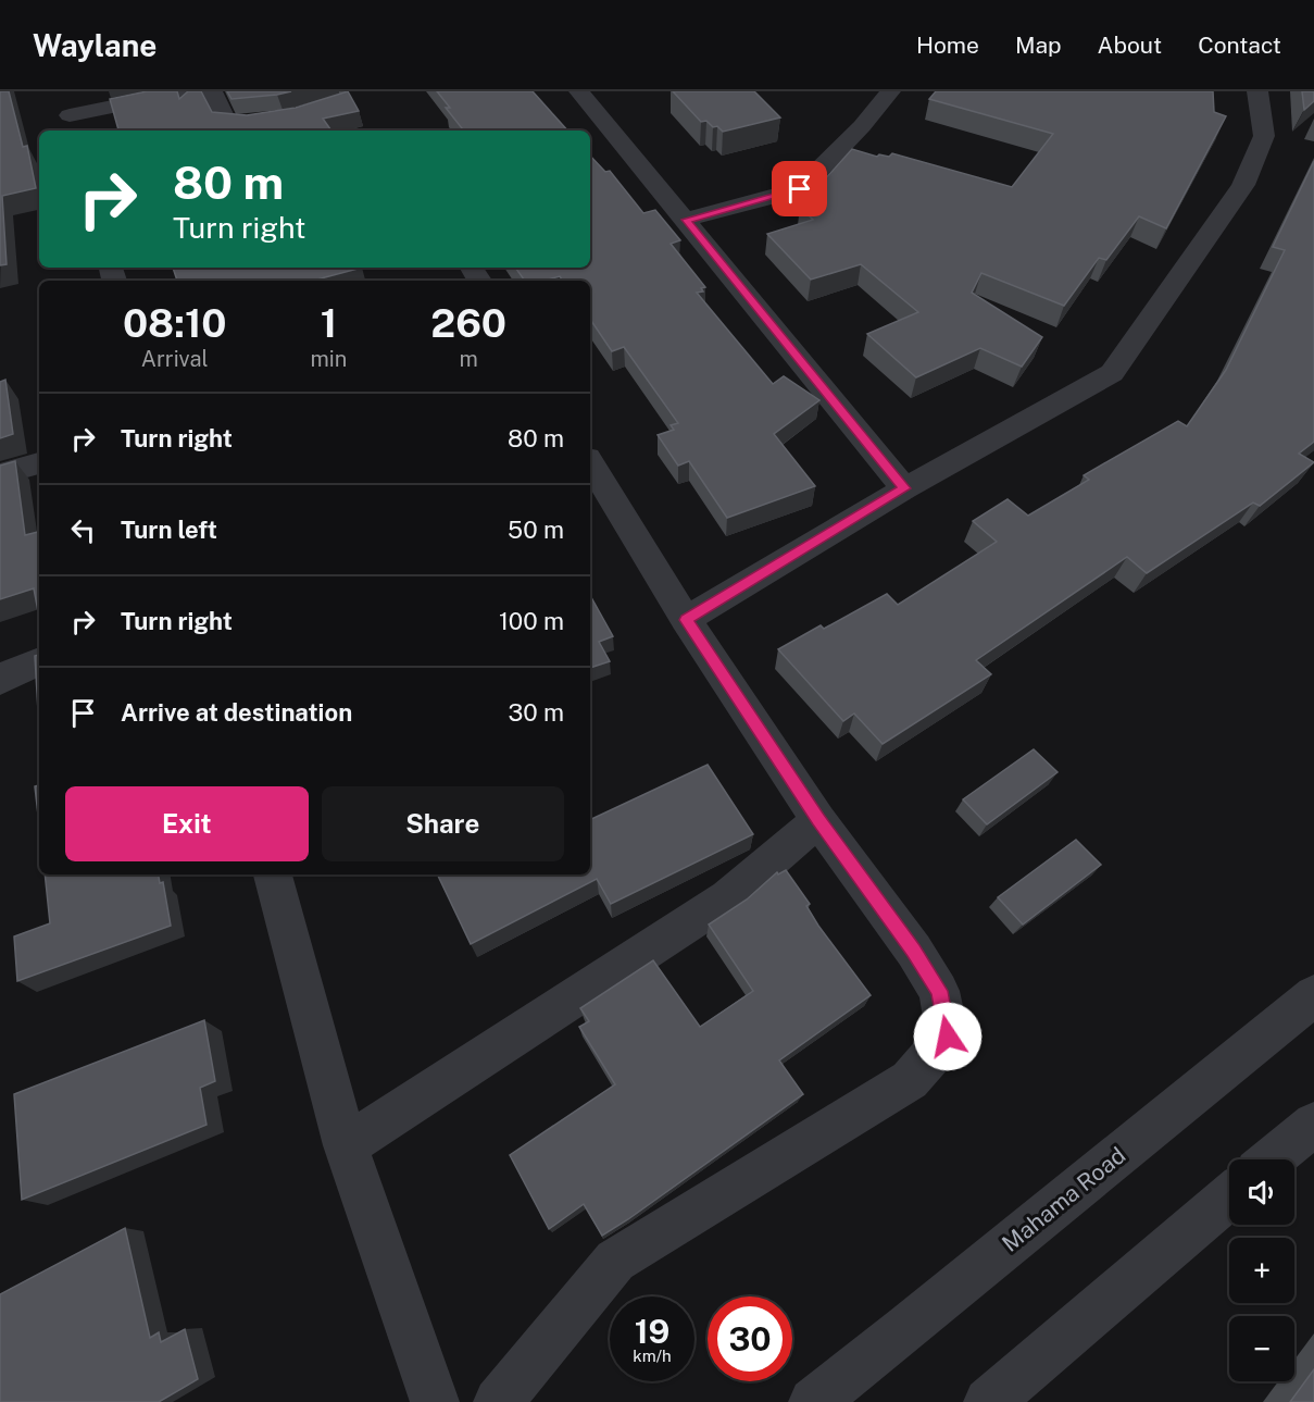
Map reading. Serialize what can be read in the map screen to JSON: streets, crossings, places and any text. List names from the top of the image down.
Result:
{
  "streets": {
    "street": ["Mahama Road"]
  },
  "page": {
    "header": "Waylane",
    "nav": [
      "Home",
      "Map",
      "About",
      "Contact"
    ],
    "turn": ["80 m", "Turn right"],
    "eta": [
      "08:10",
      "Arrival",
      "1",
      "min",
      "260",
      "m"
    ],
    "list": [
      {
        "name": "Turn right",
        "value": "80 m"
      },
      {
        "name": "Turn left",
        "value": "50 m"
      },
      {
        "name": "Turn right",
        "value": "100 m"
      },
      {
        "name": "Arrive at destination",
        "value": "30 m"
      }
    ],
    "buttons": ["Exit", "Share"],
    "map_buttons": ["+", "−"],
    "speed": "19 km/h",
    "limit": "30"
  }
}
